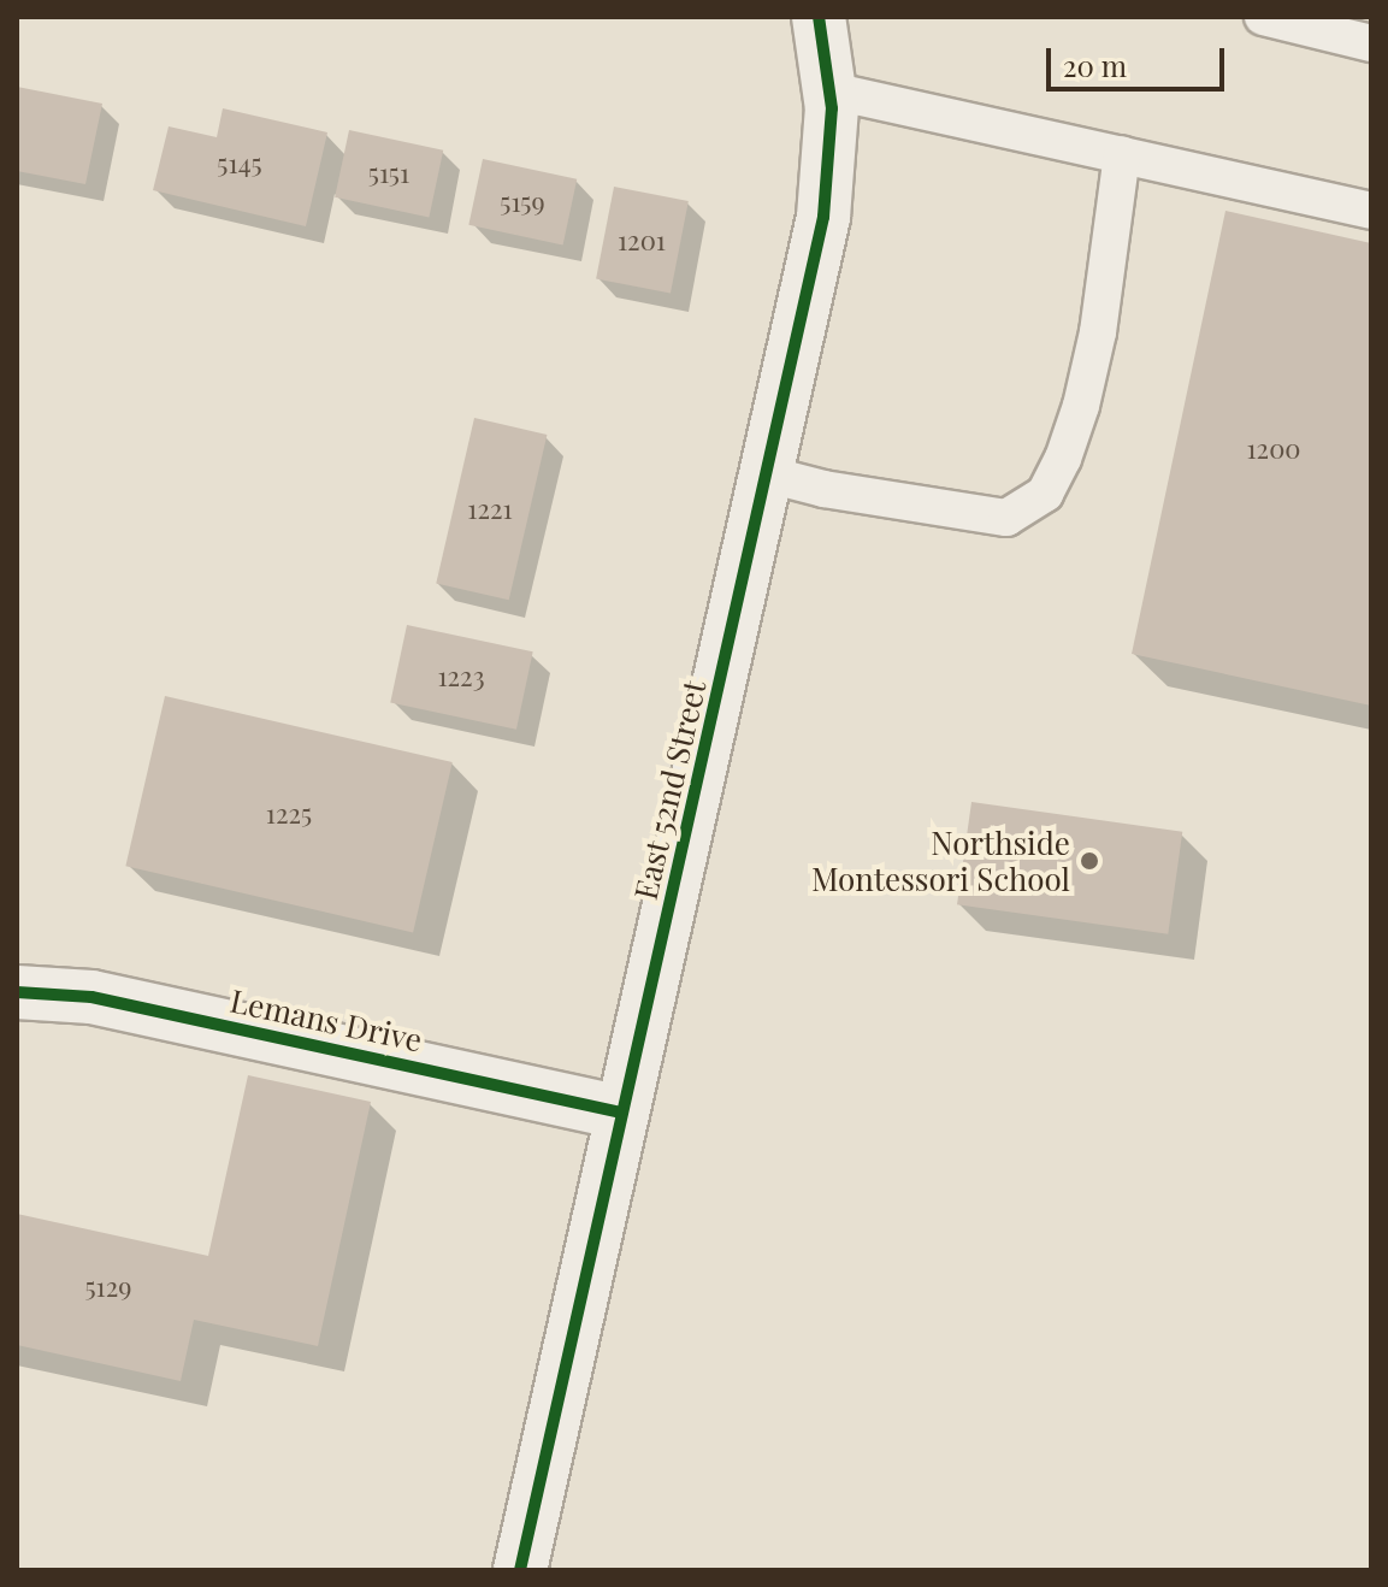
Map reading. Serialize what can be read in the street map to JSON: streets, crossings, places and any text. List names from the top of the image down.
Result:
{
  "streets": {
    "street": ["East 52nd Street", "Lemans Drive"]
  },
  "crossings": [
    ["East 52nd Street", "Lemans Drive"]
  ],
  "places": ["Northside Montessori School"],
  "house_numbers": [
    "5145",
    "5151",
    "5159",
    "1201",
    "1200",
    "1221",
    "1223",
    "1225",
    "5129"
  ],
  "scale_bar": "20 m"
}
